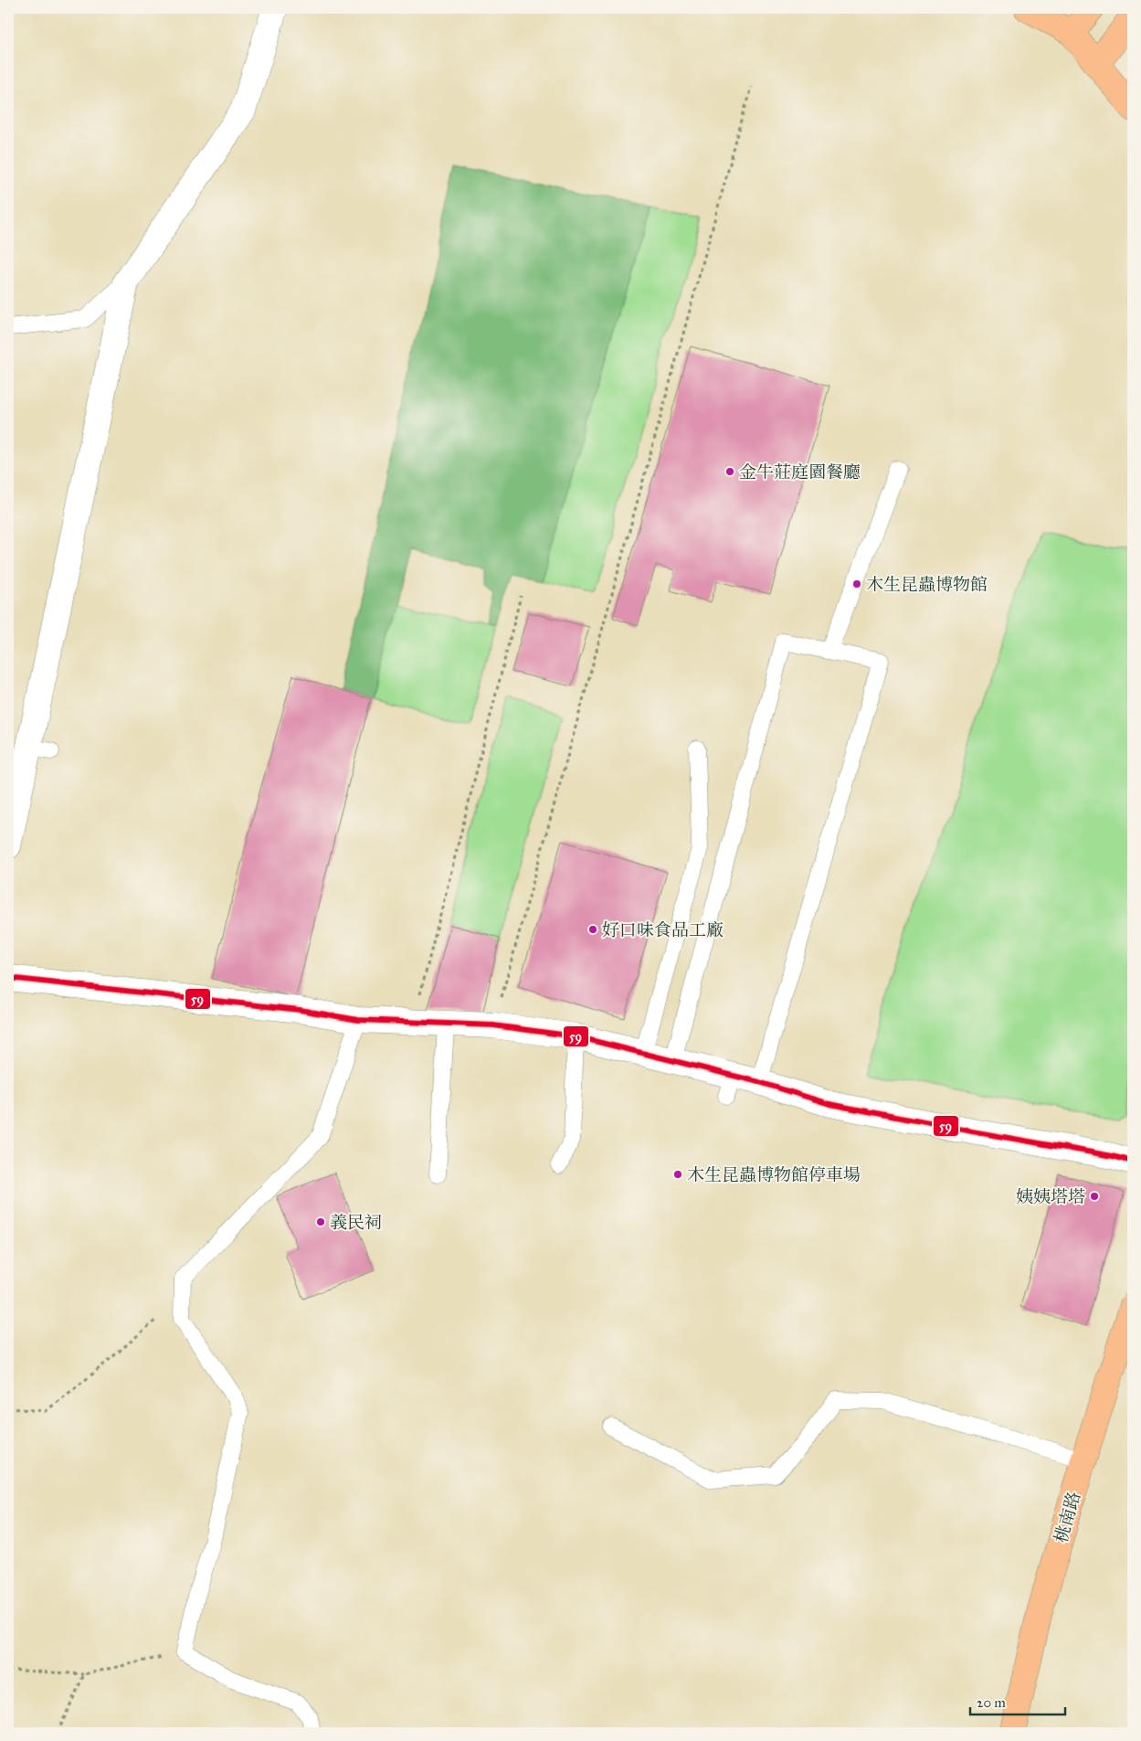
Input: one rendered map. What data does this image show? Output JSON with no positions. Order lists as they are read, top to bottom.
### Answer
{
  "streets": {
    "main road": ["桃南路"]
  },
  "places": [
    "金牛莊庭園餐廳",
    "木生昆蟲博物館",
    "好口味食品工廠",
    "木生昆蟲博物館停車場",
    "姨姨塔塔",
    "義民祠"
  ],
  "lines": ["transit line 59"],
  "scale_bar": "20 m"
}
